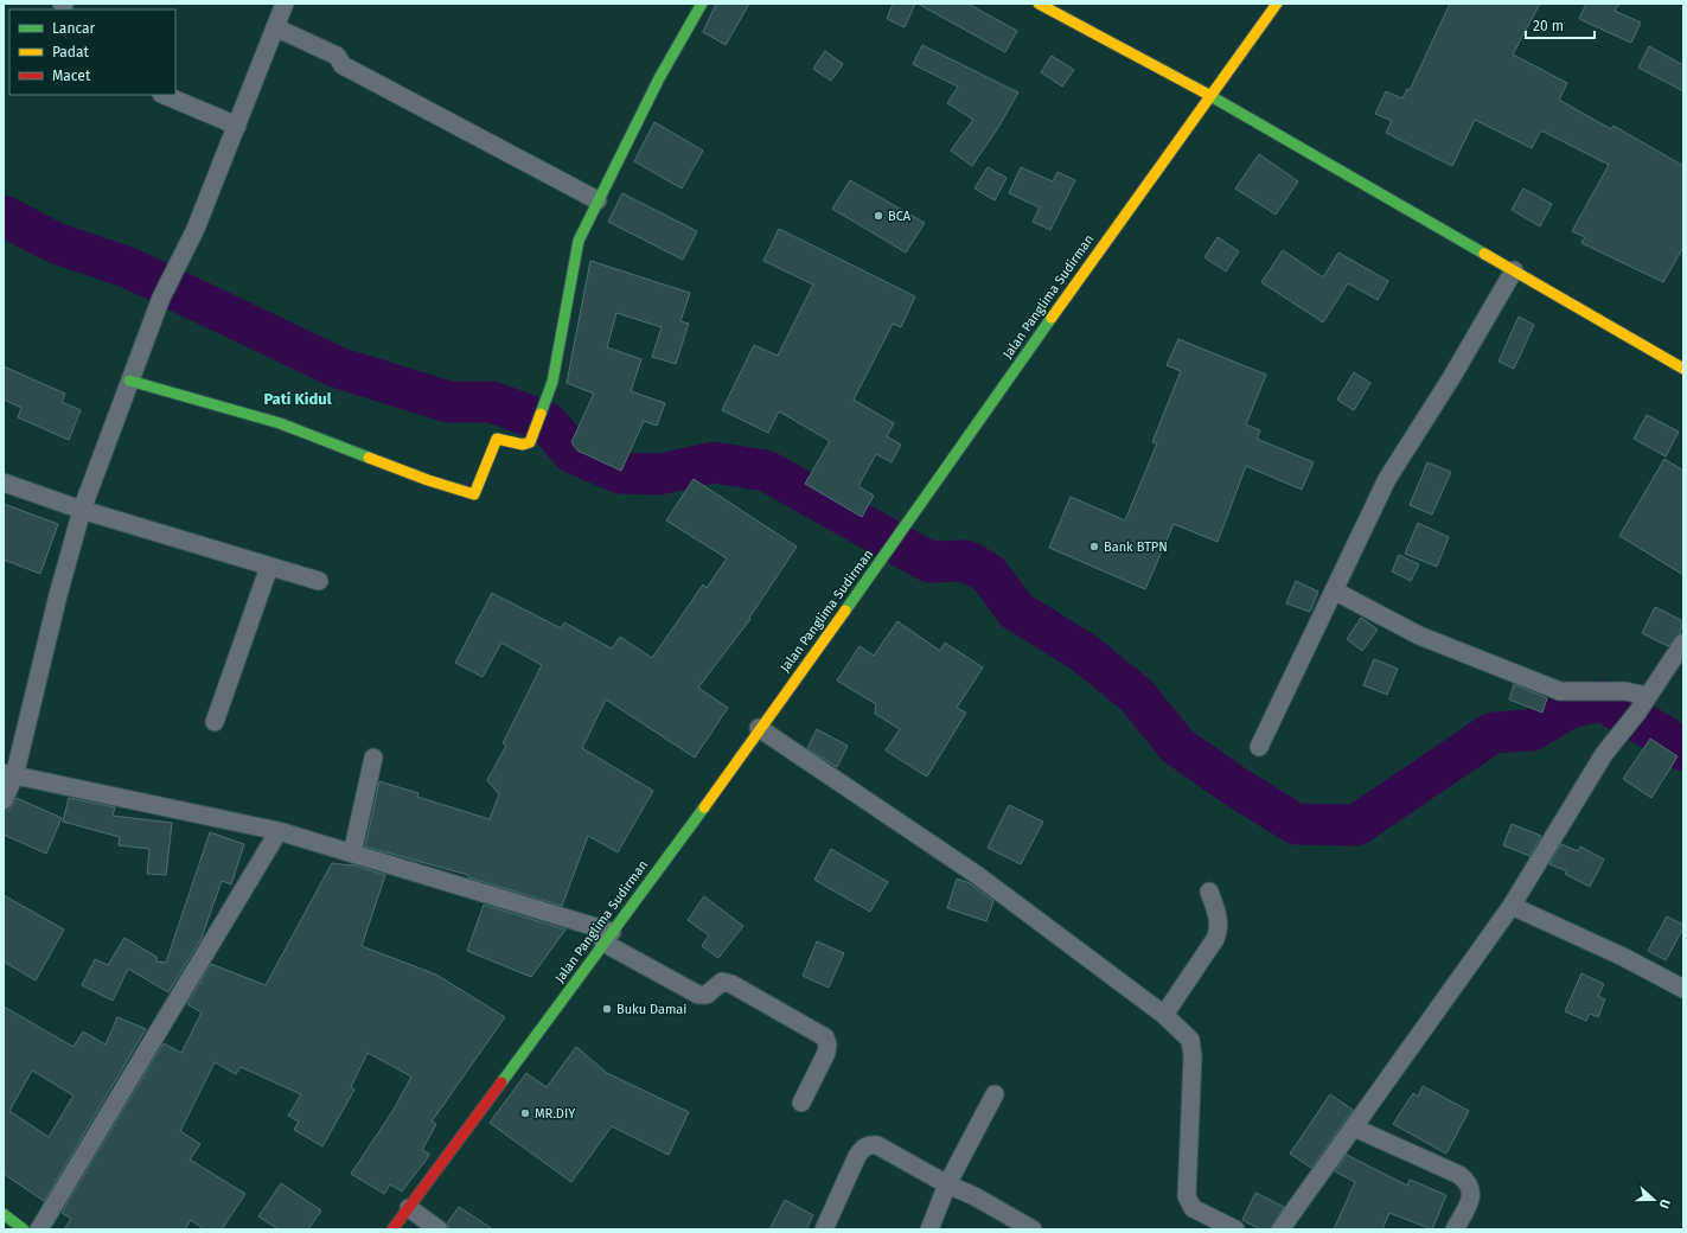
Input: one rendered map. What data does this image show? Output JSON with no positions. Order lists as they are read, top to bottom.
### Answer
{
  "streets": {
    "street": ["Jalan Panglima Sudirman"]
  },
  "districts": ["Pati Kidul"],
  "places": [
    "BCA",
    "Bank BTPN",
    "Buku Damai",
    "MR.DIY"
  ],
  "legend": ["Lancar", "Padat", "Macet"],
  "scale_bar": "20 m",
  "north": "right"
}
